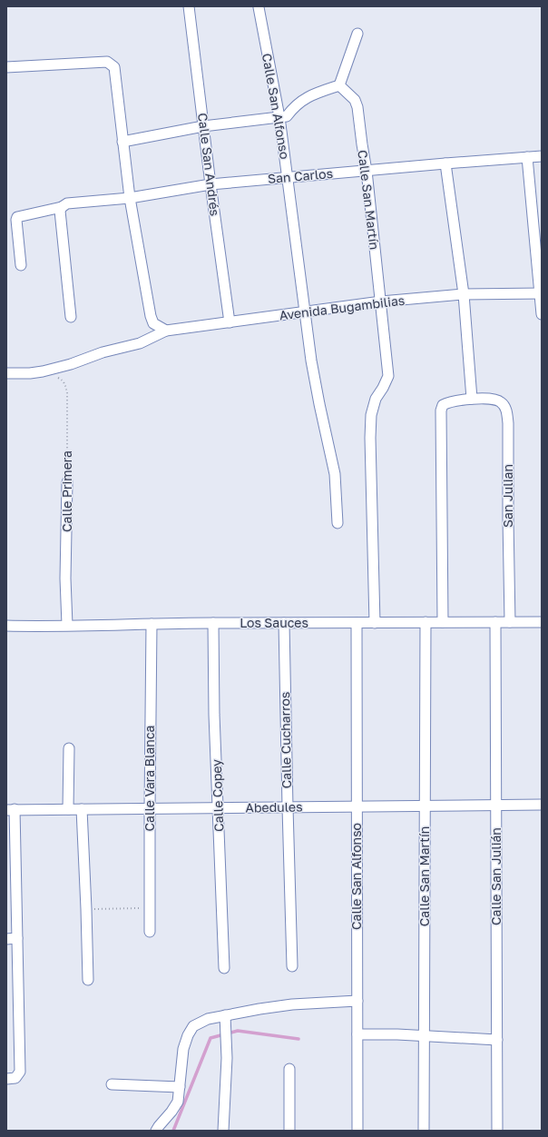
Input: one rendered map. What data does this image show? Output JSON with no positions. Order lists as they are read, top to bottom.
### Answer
{
  "streets": {
    "street": [
      "Calle San Alfonso",
      "Calle San Andrés",
      "San Carlos",
      "Calle San Martín",
      "Avenida Bugambilias",
      "Calle Primera",
      "San Julian",
      "Los Sauces",
      "Calle Cucharros",
      "Calle Vara Blanca",
      "Calle Copey",
      "Abedules",
      "Calle San Julián"
    ]
  },
  "crossings": [
    ["Calle San Alfonso", "San Carlos"],
    ["Calle San Alfonso", "Avenida Bugambilias"],
    ["Calle San Alfonso", "Los Sauces"],
    ["Calle San Alfonso", "Abedules"],
    ["Calle San Andrés", "San Carlos"],
    ["Calle San Andrés", "Avenida Bugambilias"],
    ["San Carlos", "Calle San Martín"],
    ["Calle San Martín", "Avenida Bugambilias"],
    ["Calle San Martín", "Los Sauces"],
    ["Calle San Martín", "Abedules"],
    ["Avenida Bugambilias", "Calle Primera"],
    ["Calle Primera", "Los Sauces"],
    ["San Julian", "Los Sauces"],
    ["Los Sauces", "Calle Cucharros"],
    ["Los Sauces", "Calle Vara Blanca"],
    ["Los Sauces", "Calle Copey"],
    ["Los Sauces", "Calle San Julián"],
    ["Calle Cucharros", "Abedules"],
    ["Calle Vara Blanca", "Abedules"],
    ["Calle Copey", "Abedules"],
    ["Abedules", "Calle San Julián"]
  ]
}
